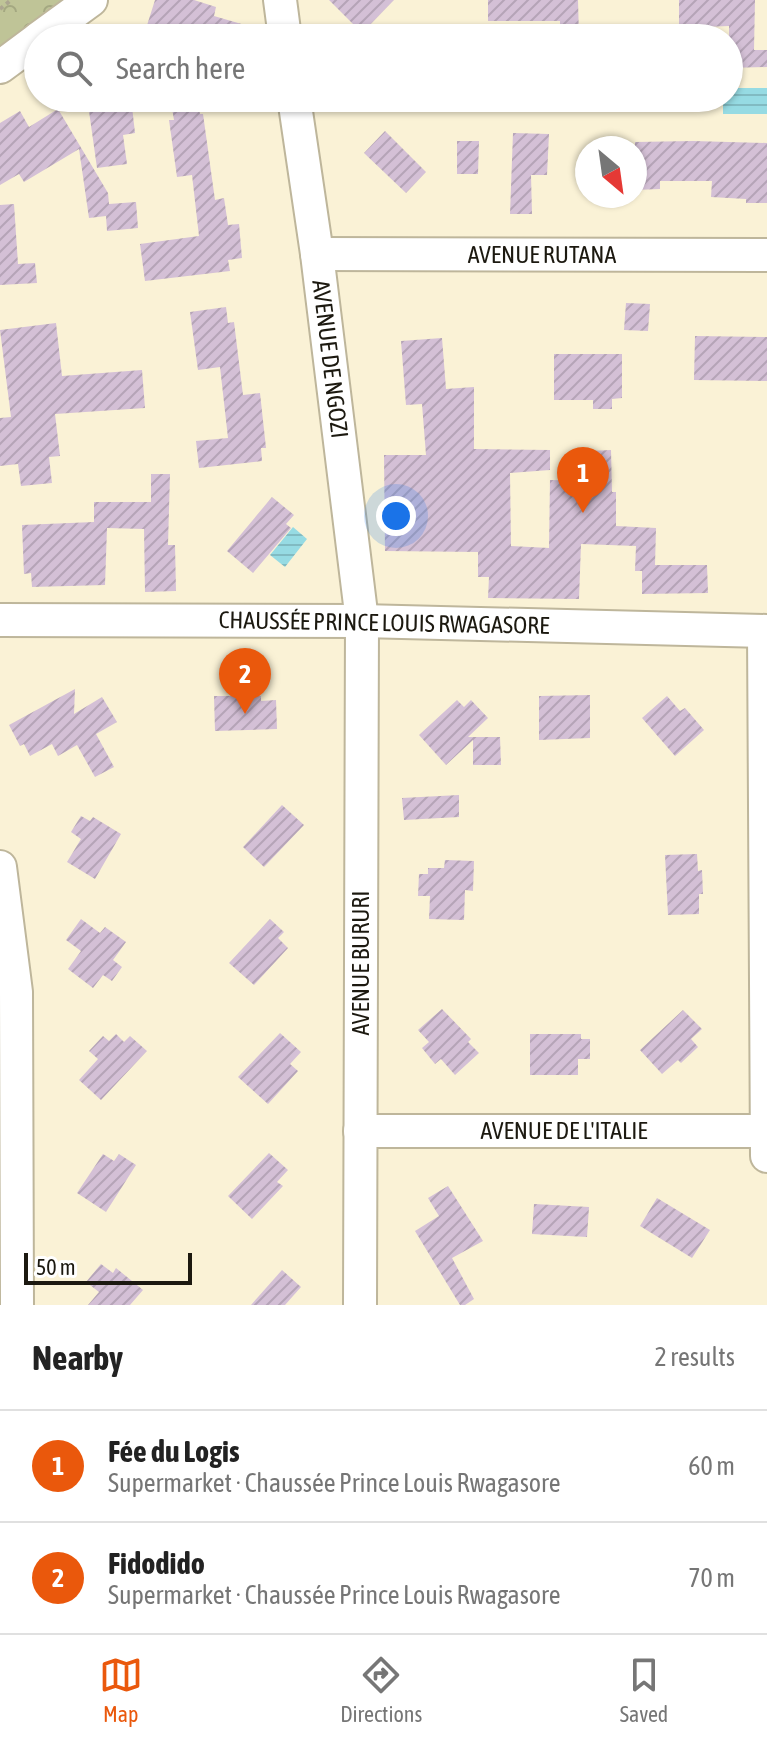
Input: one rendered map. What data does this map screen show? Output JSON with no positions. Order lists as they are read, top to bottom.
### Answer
{
  "streets": {
    "street": [
      "AVENUE RUTANA",
      "AVENUE DE NGOZI",
      "CHAUSSÉE PRINCE LOUIS RWAGASORE",
      "AVENUE BURURI",
      "AVENUE DE L'ITALIE"
    ]
  },
  "crossings": [
    ["AVENUE RUTANA", "AVENUE DE NGOZI"],
    ["AVENUE DE NGOZI", "CHAUSSÉE PRINCE LOUIS RWAGASORE"],
    ["AVENUE DE NGOZI", "AVENUE BURURI"],
    ["CHAUSSÉE PRINCE LOUIS RWAGASORE", "AVENUE BURURI"],
    ["AVENUE BURURI", "AVENUE DE L'ITALIE"]
  ],
  "scale_bar": "50 m",
  "north": "bottom right",
  "page": {
    "search": "Search here",
    "pins": ["1", "2"],
    "scale": "50 m",
    "heading": ["Nearby", "2 results"],
    "list": [
      {
        "mark": "1",
        "name": "Fée du Logis",
        "note": "Supermarket · Chaussée Prince Louis Rwagasore",
        "value": "60 m"
      },
      {
        "mark": "2",
        "name": "Fidodido",
        "note": "Supermarket · Chaussée Prince Louis Rwagasore",
        "value": "70 m"
      }
    ],
    "nav": ["Map", "Directions", "Saved"]
  }
}
